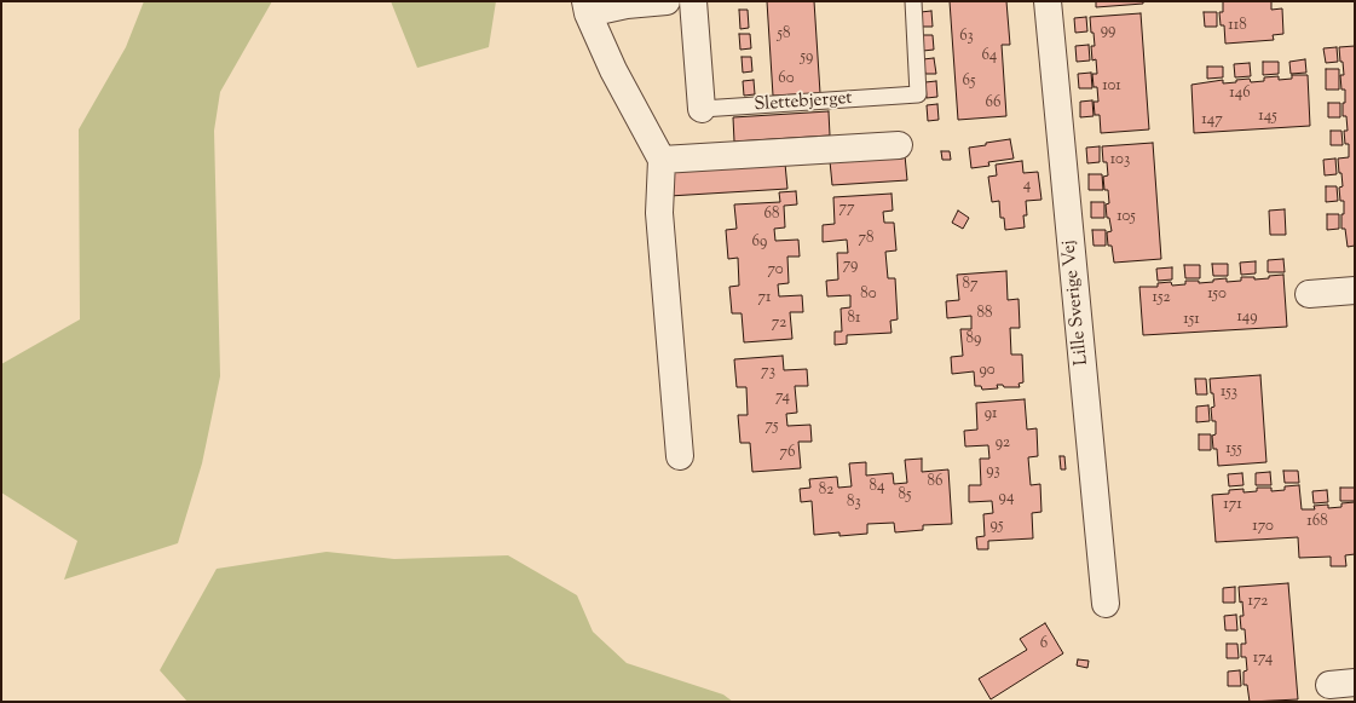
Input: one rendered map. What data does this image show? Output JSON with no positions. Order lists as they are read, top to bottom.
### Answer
{
  "streets": {
    "street": ["Slettebjerget", "Lille Sverige Vej"]
  },
  "house_numbers": [
    "118",
    "99",
    "58",
    "63",
    "64",
    "59",
    "60",
    "65",
    "101",
    "146",
    "66",
    "145",
    "147",
    "103",
    "4",
    "77",
    "68",
    "105",
    "78",
    "69",
    "79",
    "70",
    "87",
    "80",
    "150",
    "71",
    "152",
    "88",
    "149",
    "81",
    "151",
    "72",
    "89",
    "90",
    "73",
    "153",
    "74",
    "91",
    "75",
    "92",
    "155",
    "76",
    "93",
    "86",
    "84",
    "82",
    "85",
    "94",
    "83",
    "171",
    "168",
    "95",
    "170",
    "172",
    "6",
    "174"
  ]
}
